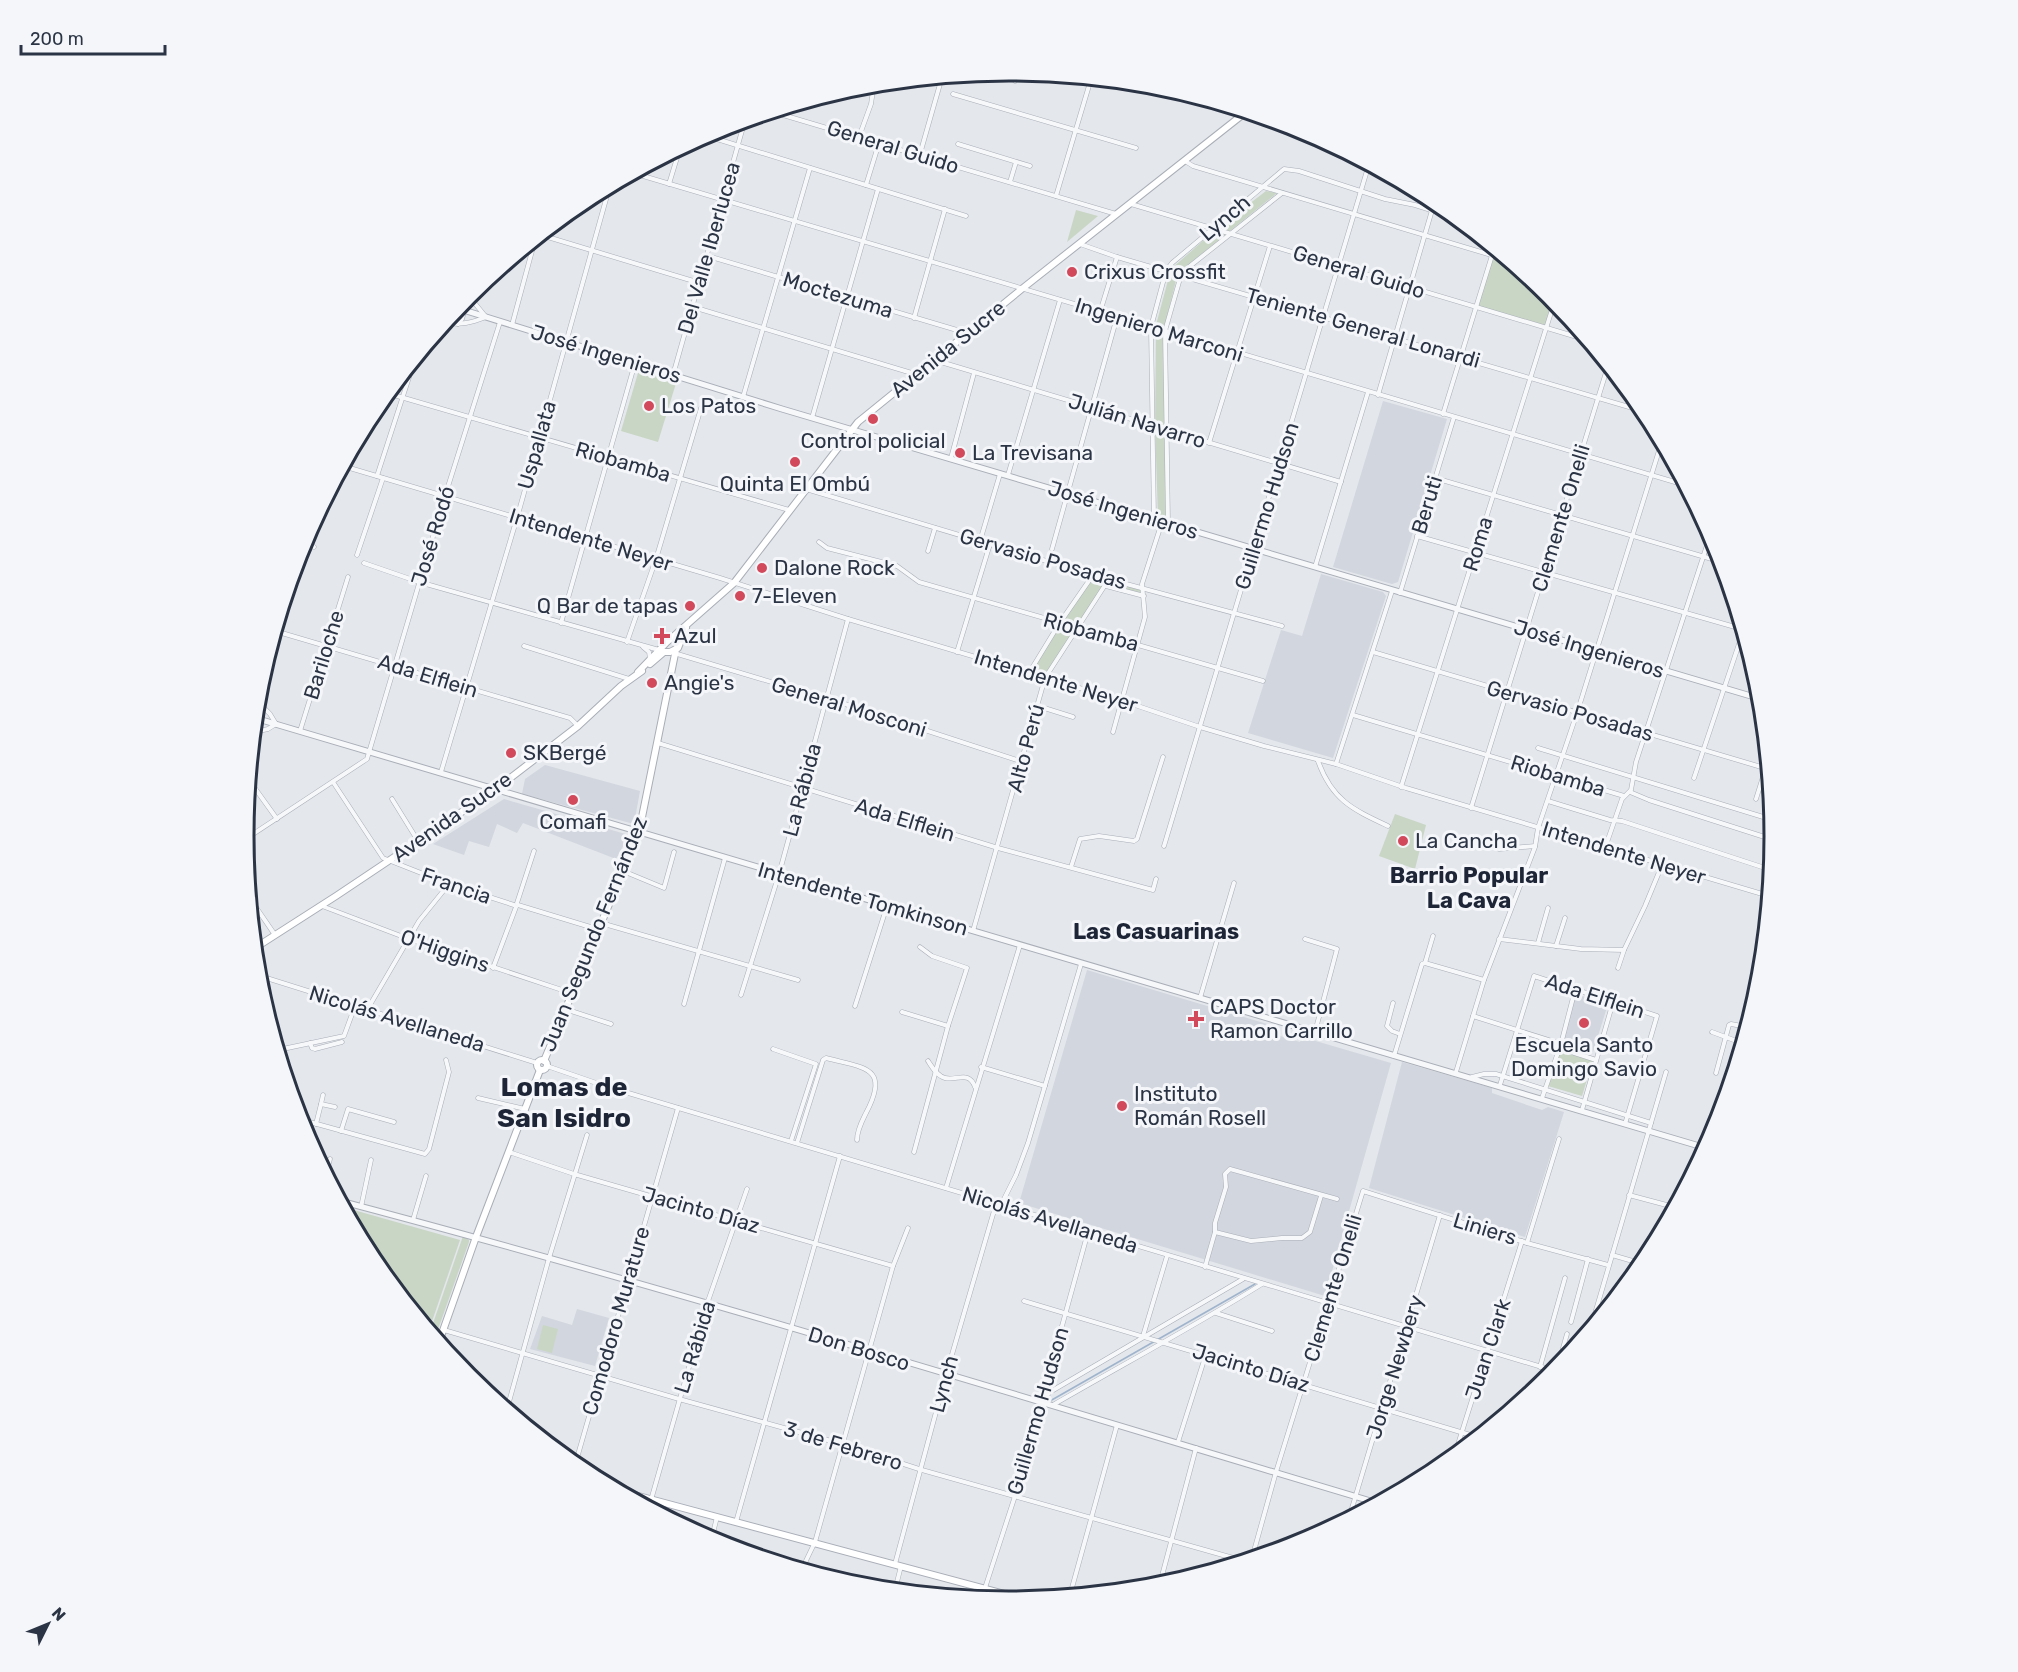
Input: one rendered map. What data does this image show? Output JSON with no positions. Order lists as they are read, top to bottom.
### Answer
{
  "streets": {
    "main road": ["Avenida Sucre", "Juan Segundo Fernández"],
    "street": [
      "General Guido",
      "Lynch",
      "Del Valle Iberlucea",
      "Moctezuma",
      "Teniente General Lonardi",
      "Ingeniero Marconi",
      "José Ingenieros",
      "Julián Navarro",
      "Uspallata",
      "Riobamba",
      "Beruti",
      "Guillermo Hudson",
      "Clemente Onelli",
      "José Rodó",
      "Intendente Neyer",
      "Roma",
      "Gervasio Posadas",
      "Bariloche",
      "Ada Elflein",
      "General Mosconi",
      "Alto Perú",
      "La Rábida",
      "Francia",
      "Intendente Tomkinson",
      "O'Higgins",
      "Nicolás Avellaneda",
      "Jacinto Díaz",
      "Liniers",
      "Comodoro Murature",
      "Don Bosco",
      "Juan Clark",
      "Jorge Newbery",
      "3 de Febrero"
    ]
  },
  "crossings": [
    ["General Guido", "Lynch"],
    ["General Guido", "Avenida Sucre"],
    ["General Guido", "Guillermo Hudson"],
    ["General Guido", "Roma"],
    ["Lynch", "Teniente General Lonardi"],
    ["Lynch", "Guillermo Hudson"],
    ["Lynch", "Nicolás Avellaneda"],
    ["Lynch", "Don Bosco"],
    ["Lynch", "3 de Febrero"],
    ["Del Valle Iberlucea", "Moctezuma"],
    ["Del Valle Iberlucea", "Ingeniero Marconi"],
    ["Del Valle Iberlucea", "José Ingenieros"],
    ["Moctezuma", "Avenida Sucre"],
    ["Teniente General Lonardi", "Avenida Sucre"],
    ["Teniente General Lonardi", "Guillermo Hudson"],
    ["Teniente General Lonardi", "Clemente Onelli"],
    ["Teniente General Lonardi", "Roma"],
    ["Ingeniero Marconi", "Avenida Sucre"],
    ["Ingeniero Marconi", "Beruti"],
    ["Ingeniero Marconi", "Guillermo Hudson"],
    ["Ingeniero Marconi", "Clemente Onelli"],
    ["Ingeniero Marconi", "Roma"],
    ["Avenida Sucre", "José Ingenieros"],
    ["Avenida Sucre", "Julián Navarro"],
    ["Avenida Sucre", "Riobamba"],
    ["Avenida Sucre", "Intendente Neyer"],
    ["Avenida Sucre", "Gervasio Posadas"],
    ["Avenida Sucre", "Ada Elflein"],
    ["Avenida Sucre", "General Mosconi"],
    ["Avenida Sucre", "Francia"],
    ["Avenida Sucre", "Intendente Tomkinson"],
    ["Avenida Sucre", "Juan Segundo Fernández"],
    ["Avenida Sucre", "O'Higgins"],
    ["José Ingenieros", "Uspallata"],
    ["José Ingenieros", "Beruti"],
    ["José Ingenieros", "Guillermo Hudson"],
    ["José Ingenieros", "Clemente Onelli"],
    ["José Ingenieros", "José Rodó"],
    ["José Ingenieros", "Roma"],
    ["Julián Navarro", "Guillermo Hudson"],
    ["Uspallata", "Riobamba"],
    ["Uspallata", "Intendente Neyer"],
    ["Uspallata", "Ada Elflein"],
    ["Uspallata", "General Mosconi"],
    ["Uspallata", "Intendente Tomkinson"],
    ["Riobamba", "Guillermo Hudson"],
    ["Riobamba", "Clemente Onelli"],
    ["Riobamba", "José Rodó"],
    ["Riobamba", "Roma"],
    ["Riobamba", "Alto Perú"],
    ["Guillermo Hudson", "Intendente Neyer"],
    ["Guillermo Hudson", "Gervasio Posadas"],
    ["Guillermo Hudson", "Nicolás Avellaneda"],
    ["Guillermo Hudson", "Jacinto Díaz"],
    ["Guillermo Hudson", "Don Bosco"],
    ["Guillermo Hudson", "3 de Febrero"],
    ["Clemente Onelli", "Intendente Neyer"],
    ["Clemente Onelli", "Gervasio Posadas"],
    ["Clemente Onelli", "Nicolás Avellaneda"],
    ["Clemente Onelli", "Jacinto Díaz"],
    ["Clemente Onelli", "Liniers"],
    ["Clemente Onelli", "Don Bosco"],
    ["José Rodó", "Intendente Neyer"],
    ["José Rodó", "Ada Elflein"],
    ["José Rodó", "General Mosconi"],
    ["José Rodó", "Intendente Tomkinson"],
    ["Intendente Neyer", "Roma"],
    ["Intendente Neyer", "Alto Perú"],
    ["Intendente Neyer", "La Rábida"],
    ["Roma", "Gervasio Posadas"],
    ["Gervasio Posadas", "Alto Perú"],
    ["Bariloche", "Ada Elflein"],
    ["Bariloche", "Intendente Tomkinson"],
    ["Ada Elflein", "Alto Perú"],
    ["Ada Elflein", "La Rábida"],
    ["Ada Elflein", "Intendente Tomkinson"],
    ["Ada Elflein", "Juan Segundo Fernández"],
    ["General Mosconi", "Alto Perú"],
    ["General Mosconi", "La Rábida"],
    ["General Mosconi", "Juan Segundo Fernández"],
    ["Alto Perú", "Intendente Tomkinson"],
    ["La Rábida", "Francia"],
    ["La Rábida", "Intendente Tomkinson"],
    ["La Rábida", "Jacinto Díaz"],
    ["La Rábida", "Don Bosco"],
    ["La Rábida", "3 de Febrero"],
    ["Francia", "Juan Segundo Fernández"],
    ["Intendente Tomkinson", "Juan Segundo Fernández"],
    ["Juan Segundo Fernández", "O'Higgins"],
    ["Juan Segundo Fernández", "Nicolás Avellaneda"],
    ["Juan Segundo Fernández", "Jacinto Díaz"],
    ["Juan Segundo Fernández", "Don Bosco"],
    ["Juan Segundo Fernández", "3 de Febrero"],
    ["Nicolás Avellaneda", "Comodoro Murature"],
    ["Nicolás Avellaneda", "Juan Clark"],
    ["Nicolás Avellaneda", "Jorge Newbery"],
    ["Jacinto Díaz", "Comodoro Murature"],
    ["Jacinto Díaz", "Juan Clark"],
    ["Jacinto Díaz", "Jorge Newbery"],
    ["Liniers", "Juan Clark"],
    ["Liniers", "Jorge Newbery"],
    ["Comodoro Murature", "Don Bosco"],
    ["Comodoro Murature", "3 de Febrero"],
    ["Don Bosco", "Jorge Newbery"]
  ],
  "districts": ["Barrio Popular La Cava", "Las Casuarinas", "Lomas de San Isidro"],
  "places": {
    "other": [
      "Crixus Crossfit",
      "Los Patos",
      "Control policial",
      "La Trevisana",
      "Quinta El Ombú",
      "Dalone Rock",
      "7-Eleven",
      "Q Bar de tapas",
      "Angie's",
      "SKBergé",
      "Comafi",
      "La Cancha",
      "Escuela Santo Domingo Savio",
      "Instituto Román Rosell"
    ],
    "health": ["Azul", "CAPS Doctor Ramon Carrillo"]
  },
  "scale_bar": "200 m",
  "north": "top right"
}
